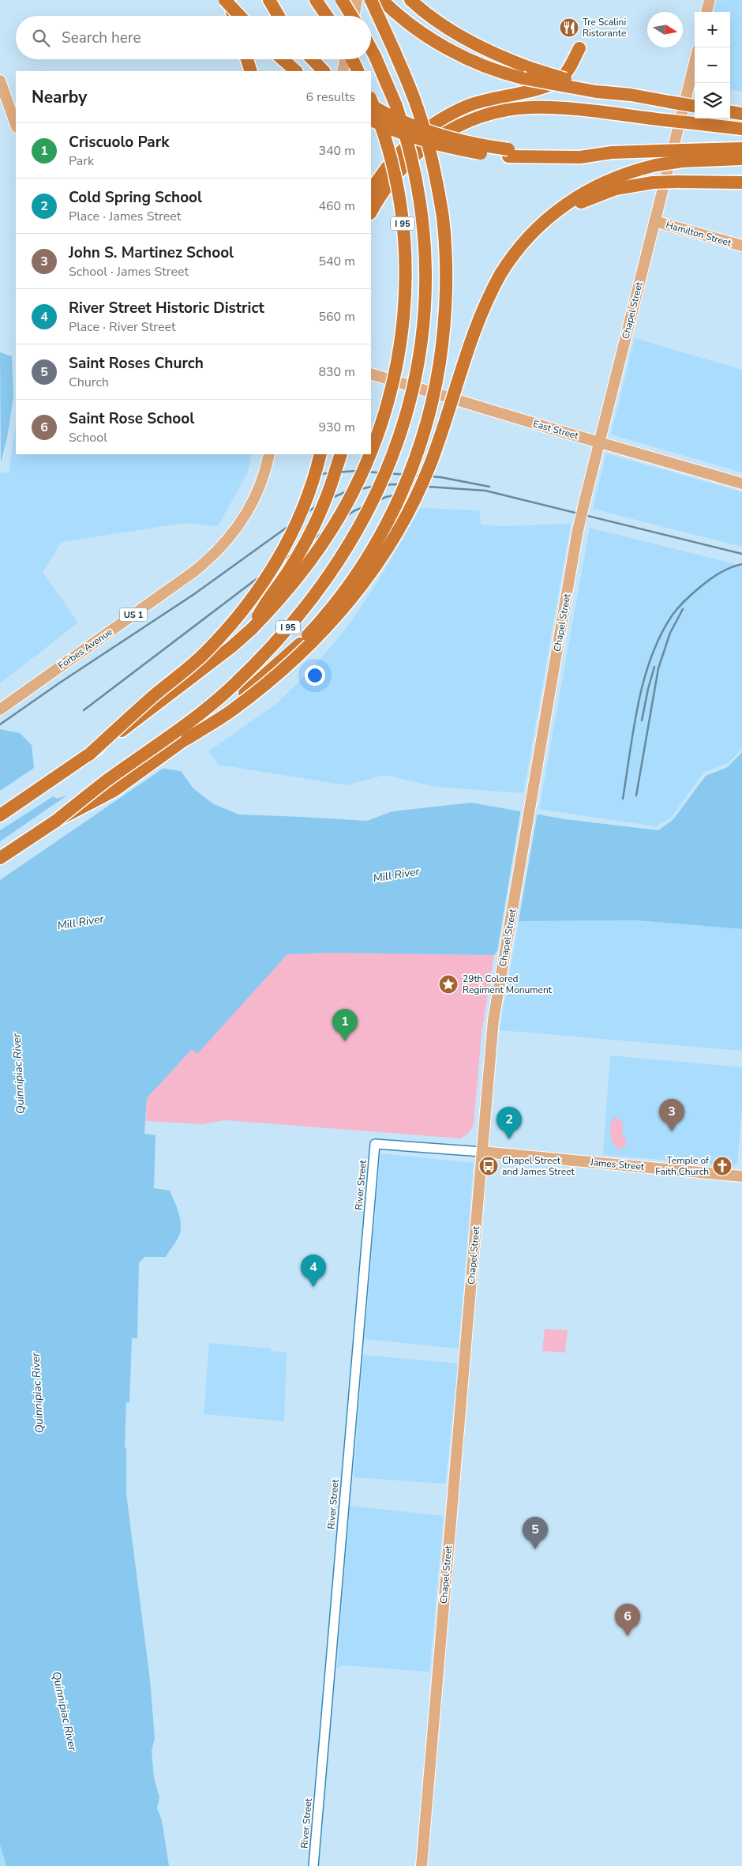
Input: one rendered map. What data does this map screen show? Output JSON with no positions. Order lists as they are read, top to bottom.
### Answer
{
  "streets": {
    "highway": ["I 95"],
    "main road": [
      "Hamilton Street",
      "Chapel Street",
      "East Street",
      "US 1",
      "Forbes Avenue",
      "James Street"
    ],
    "street": ["River Street"]
  },
  "crossings": [
    ["Hamilton Street", "Chapel Street"],
    ["Chapel Street", "East Street"],
    ["Chapel Street", "James Street"],
    ["James Street", "River Street"]
  ],
  "water": ["Mill River", "Quinnipiac River"],
  "places": {
    "restaurant": ["Tre Scalini Ristorante"],
    "place": ["29th Colored Regiment Monument"],
    "bus stop": ["Chapel Street and James Street"],
    "church": ["Temple of Faith Church"]
  },
  "north": "right",
  "page": {
    "map_buttons": ["+", "−"],
    "search": "Search here",
    "heading": ["Nearby", "6 results"],
    "list": [
      {
        "mark": "1",
        "name": "Criscuolo Park",
        "note": "Park",
        "value": "340 m"
      },
      {
        "mark": "2",
        "name": "Cold Spring School",
        "note": "Place · James Street",
        "value": "460 m"
      },
      {
        "mark": "3",
        "name": "John S. Martinez School",
        "note": "School · James Street",
        "value": "540 m"
      },
      {
        "mark": "4",
        "name": "River Street Historic District",
        "note": "Place · River Street",
        "value": "560 m"
      },
      {
        "mark": "5",
        "name": "Saint Roses Church",
        "note": "Church",
        "value": "830 m"
      },
      {
        "mark": "6",
        "name": "Saint Rose School",
        "note": "School",
        "value": "930 m"
      }
    ],
    "pins": [
      "1",
      "3",
      "2",
      "4",
      "5",
      "6"
    ]
  }
}
